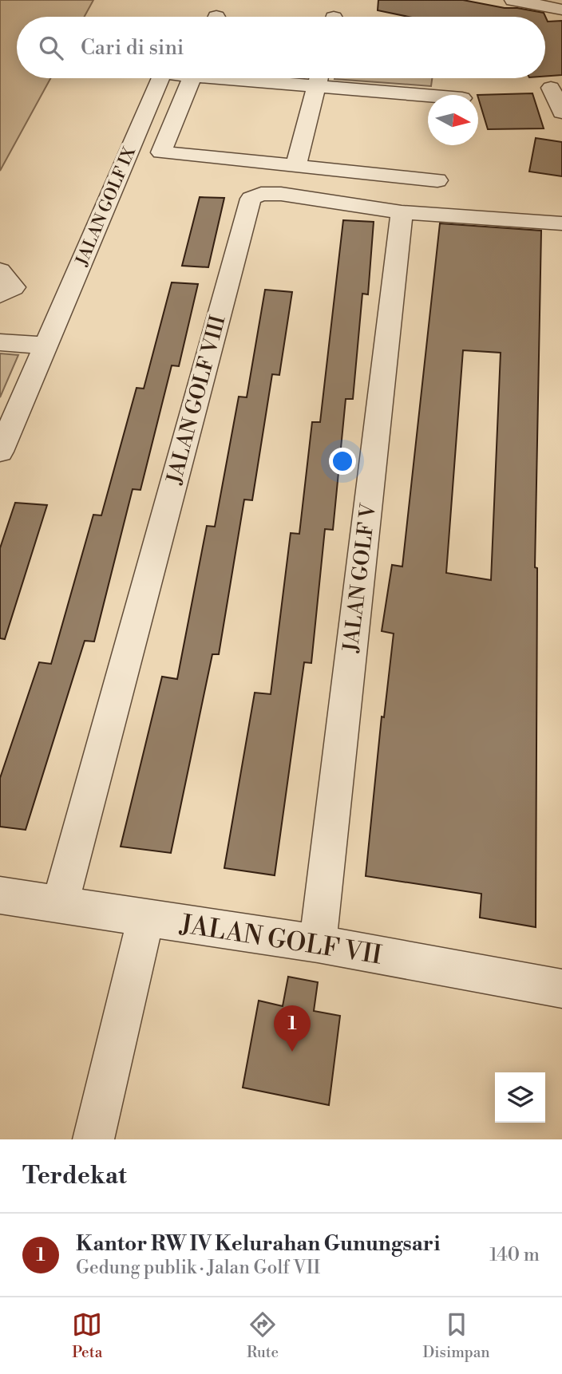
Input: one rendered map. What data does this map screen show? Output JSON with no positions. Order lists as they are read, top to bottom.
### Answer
{
  "streets": {
    "street": [
      "JALAN GOLF IX",
      "JALAN GOLF VIII",
      "JALAN GOLF V",
      "JALAN GOLF VII"
    ]
  },
  "crossings": [
    ["JALAN GOLF VIII", "JALAN GOLF V"],
    ["JALAN GOLF VIII", "JALAN GOLF VII"],
    ["JALAN GOLF V", "JALAN GOLF VII"]
  ],
  "north": "right",
  "page": {
    "search": "Cari di sini",
    "pins": "1",
    "heading": "Terdekat",
    "list": [
      {
        "mark": "1",
        "name": "Kantor RW IV Kelurahan Gunungsari",
        "note": "Gedung publik · Jalan Golf VII",
        "value": "140 m"
      }
    ],
    "nav": ["Peta", "Rute", "Disimpan"]
  }
}
